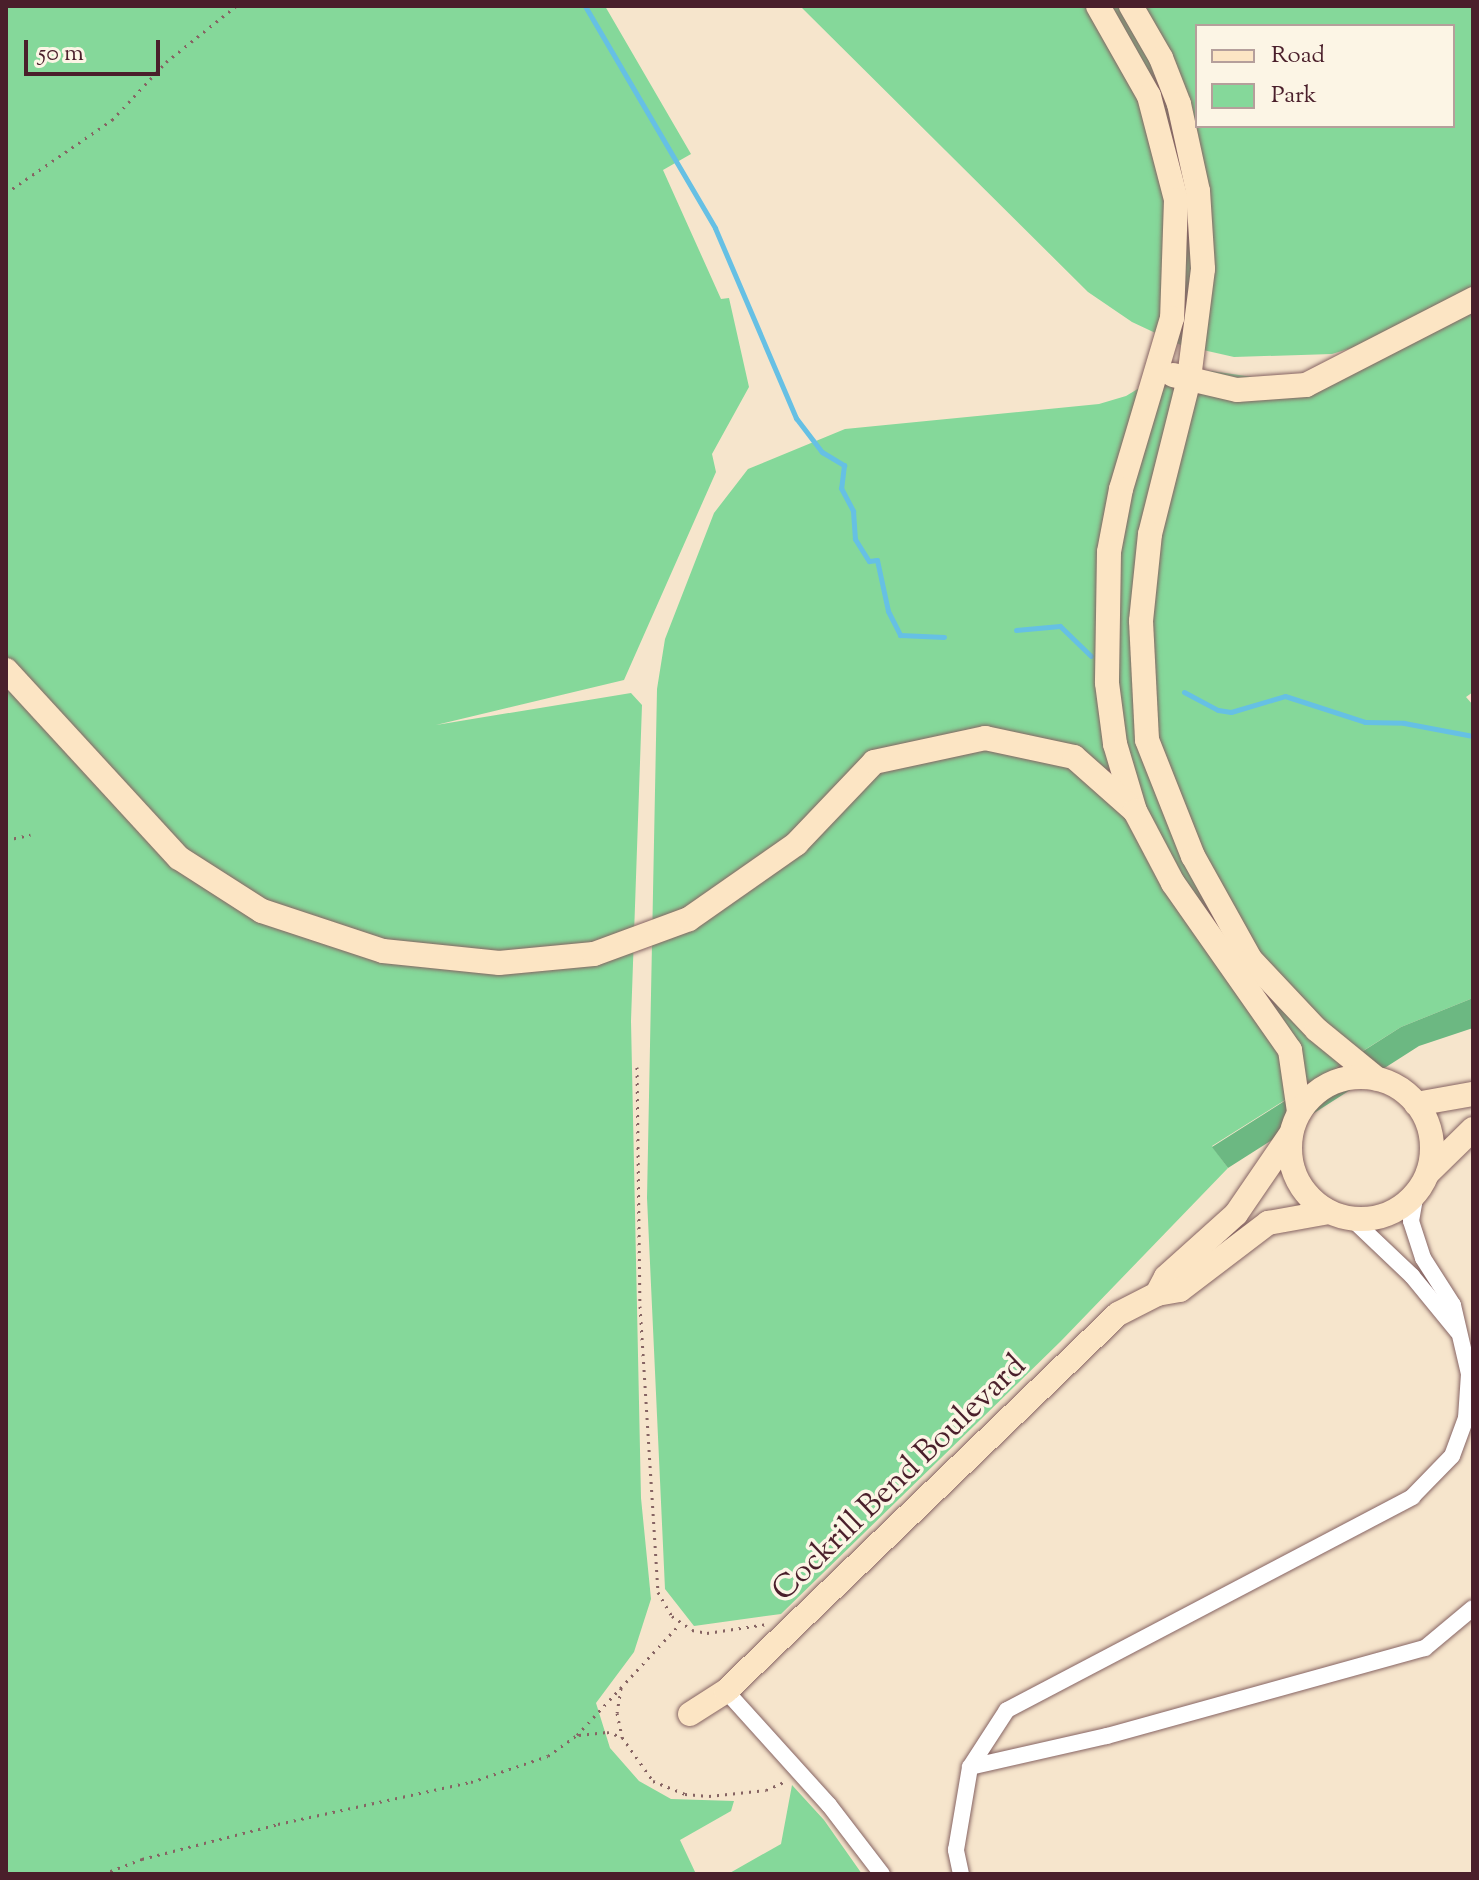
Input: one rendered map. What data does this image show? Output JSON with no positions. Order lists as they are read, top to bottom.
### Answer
{
  "streets": {
    "street": ["Cockrill Bend Boulevard"]
  },
  "legend": ["Road", "Park"],
  "scale_bar": "50 m"
}
